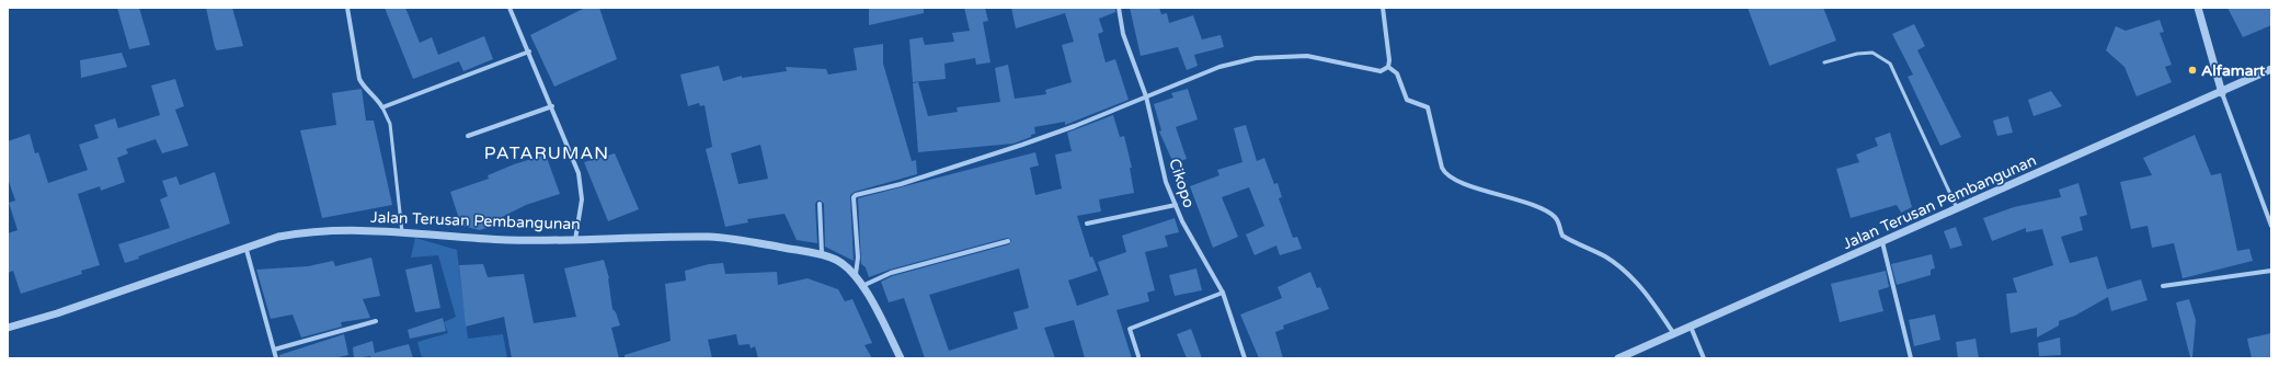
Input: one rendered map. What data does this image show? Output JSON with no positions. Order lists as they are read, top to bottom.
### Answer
{
  "streets": {
    "street": ["Cikopo", "Jalan Terusan Pembangunan"]
  },
  "districts": ["PATARUMAN"],
  "places": ["Alfamart"]
}
